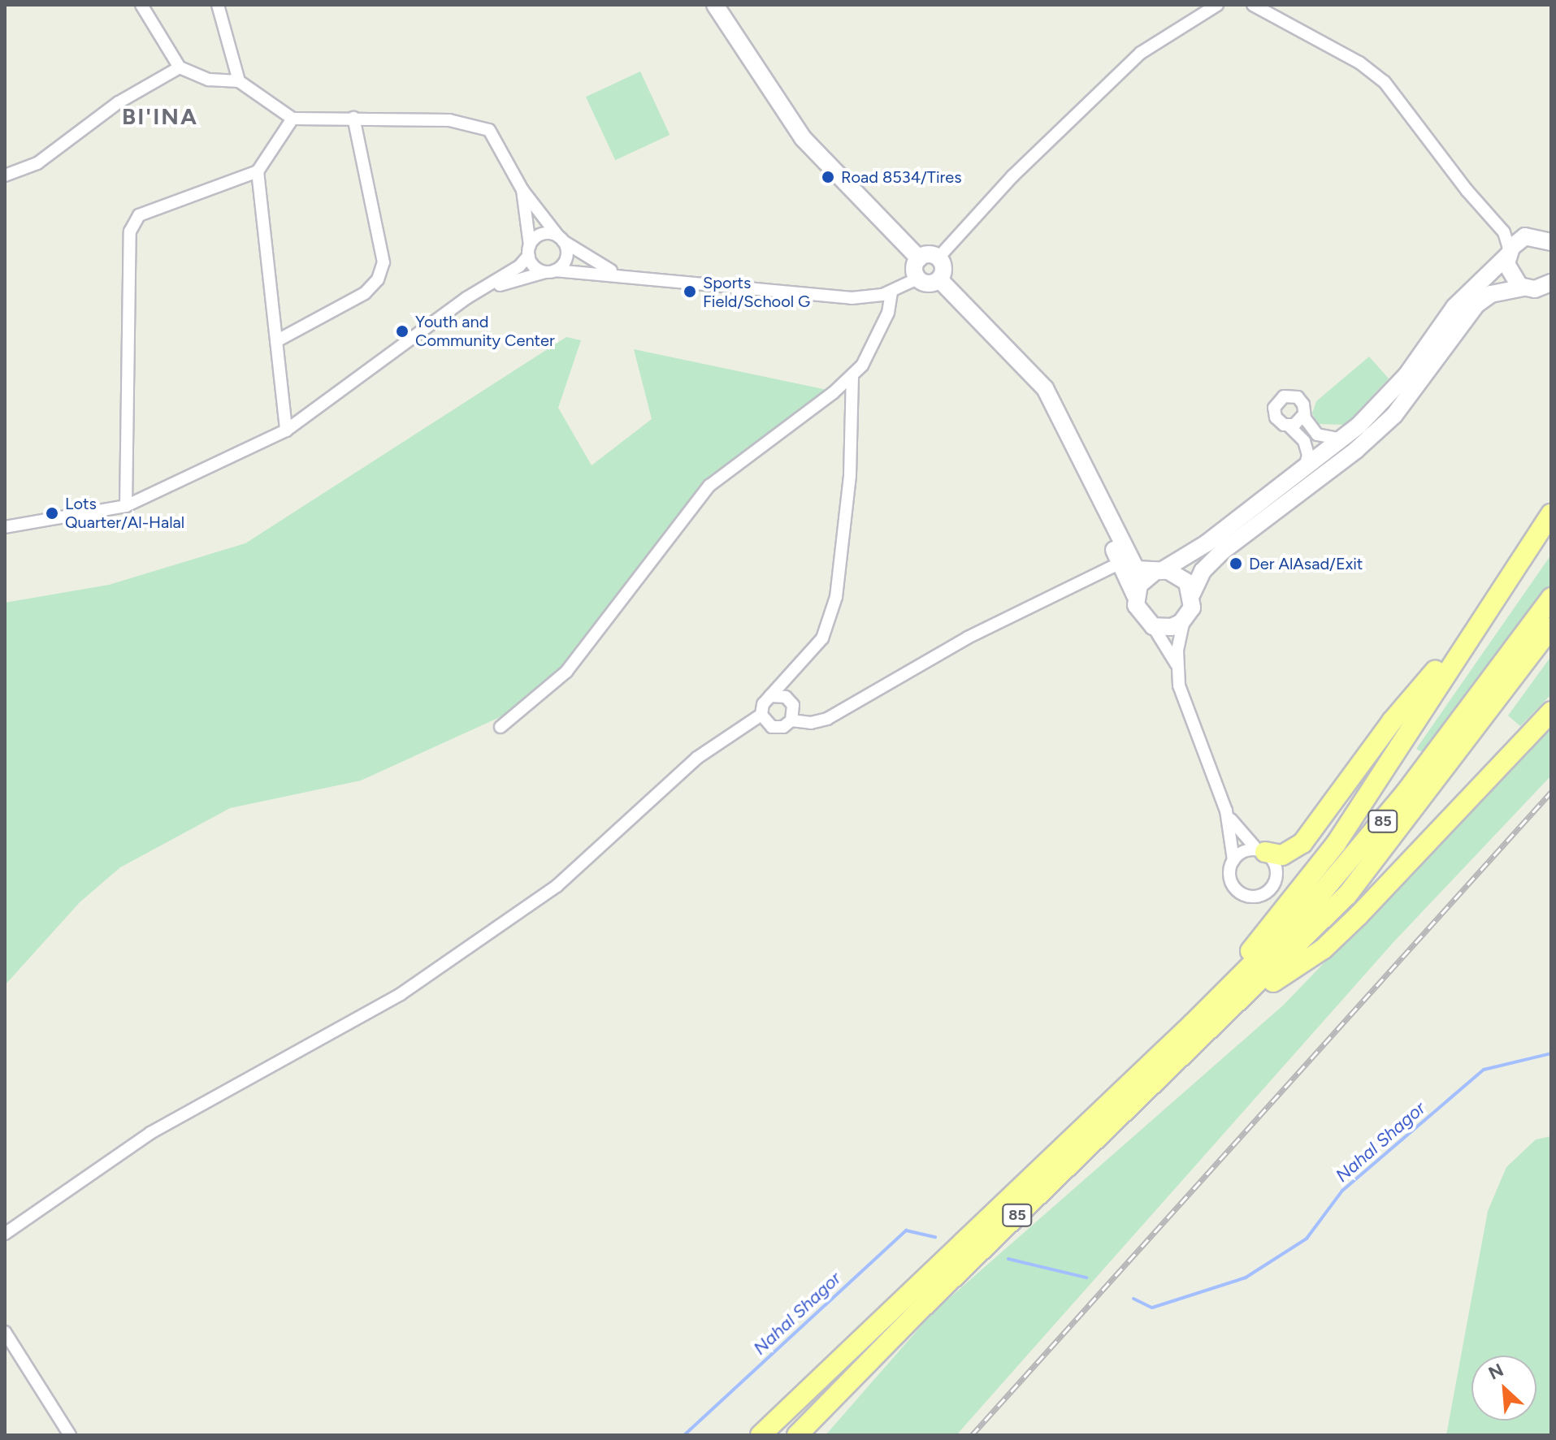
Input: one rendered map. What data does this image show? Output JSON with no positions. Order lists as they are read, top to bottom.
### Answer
{
  "streets": {
    "highway": ["85"]
  },
  "districts": ["BI'INA"],
  "water": ["Nahal Shagor"],
  "places": [
    "Road 8534/Tires",
    "Sports Field/School G",
    "Youth and Community Center",
    "Lots Quarter/Al-Halal",
    "Der AlAsad/Exit"
  ],
  "north": "top left"
}
